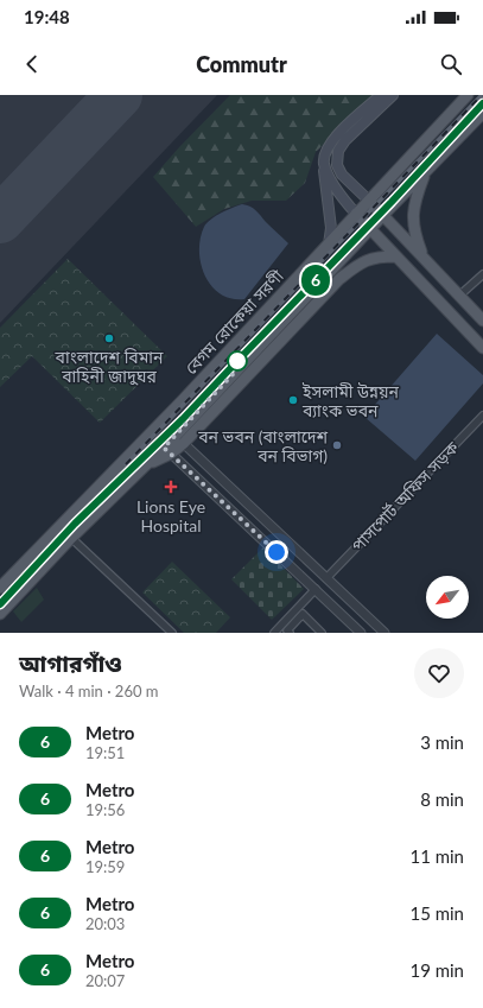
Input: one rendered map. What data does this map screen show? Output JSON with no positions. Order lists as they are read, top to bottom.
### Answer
{
  "streets": {
    "main road": ["বেগম রোকেয়া সরণী"],
    "street": ["পাসপোর্ট অফিস সড়ক"]
  },
  "places": {
    "other": ["বাংলাদেশ বিমান বাহিনী জাদুঘর", "ইসলামী উন্নয়ন ব্যাংক ভবন", "বন ভবন (বাংলাদেশ বন বিভাগ)"],
    "health": ["Lions Eye Hospital"]
  },
  "lines": ["metro line 6"],
  "north": "bottom left",
  "page": {
    "status": "19:48",
    "header": "Commutr",
    "on_map": "6",
    "heading": ["আগারগাঁও", "Walk · 4 min · 260 m"],
    "list": [
      {
        "mark": "6",
        "name": "Metro",
        "note": "19:51",
        "value": "3 min"
      },
      {
        "mark": "6",
        "name": "Metro",
        "note": "19:56",
        "value": "8 min"
      },
      {
        "mark": "6",
        "name": "Metro",
        "note": "19:59",
        "value": "11 min"
      },
      {
        "mark": "6",
        "name": "Metro",
        "note": "20:03",
        "value": "15 min"
      },
      {
        "mark": "6",
        "name": "Metro",
        "note": "20:07",
        "value": "19 min"
      }
    ]
  }
}
